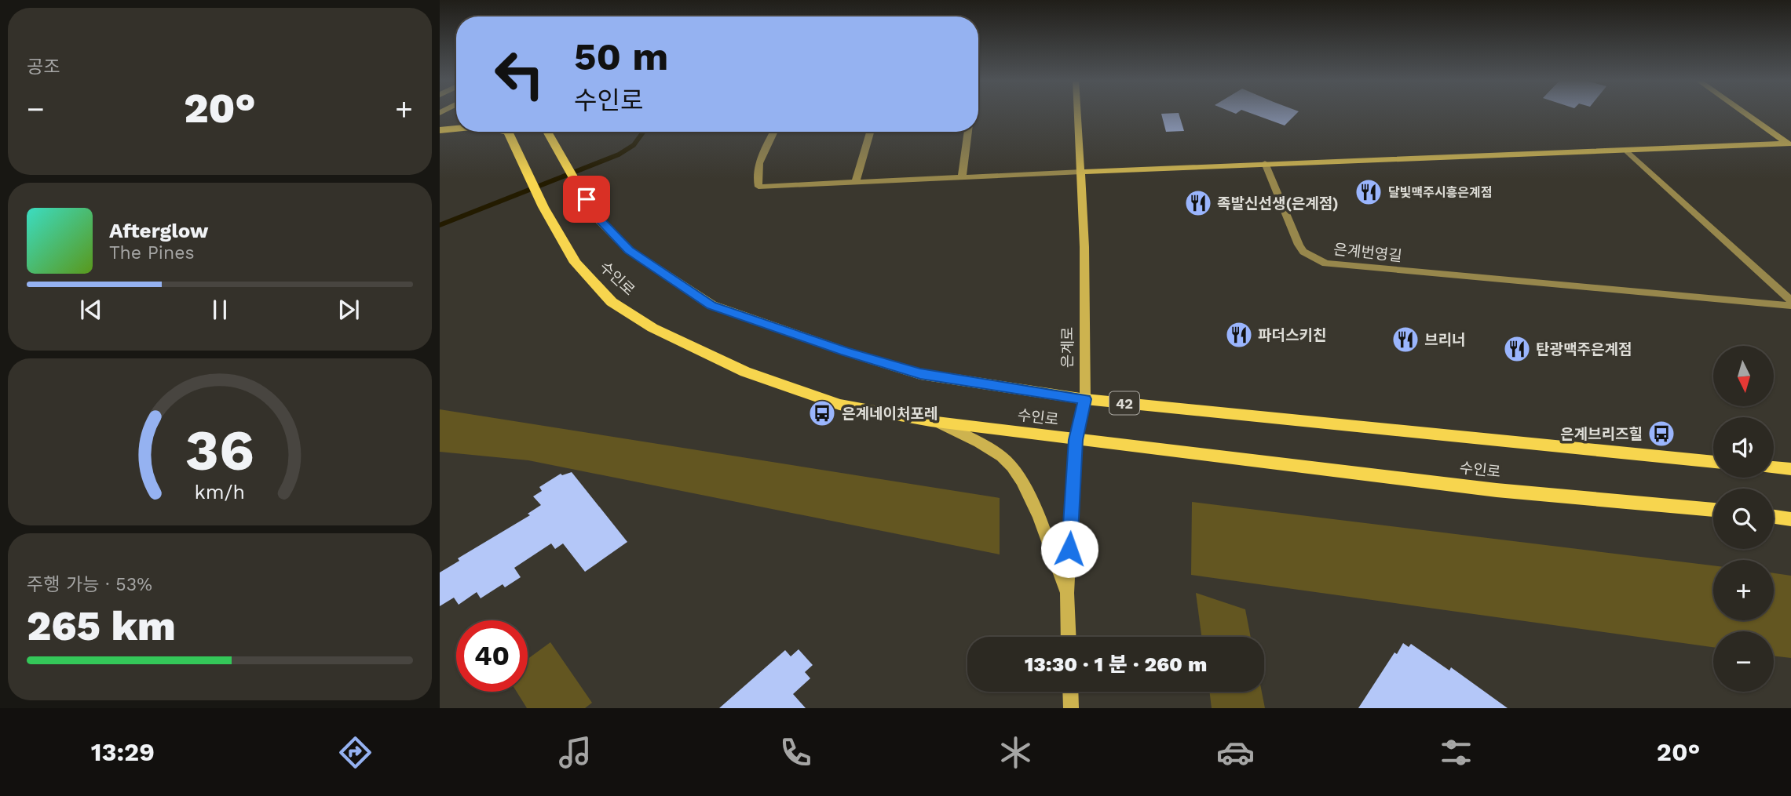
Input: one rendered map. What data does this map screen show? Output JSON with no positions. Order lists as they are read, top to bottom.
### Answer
{
  "streets": {
    "main road": ["수인로", "42"],
    "street": ["은계번영길", "은계로"]
  },
  "crossings": [
    ["수인로", "은계로"]
  ],
  "places": {
    "restaurant": [
      "달빛맥주시흥은계점",
      "족발신선생(은계점)",
      "파더스키친",
      "브리너",
      "탄광맥주은계점"
    ],
    "bus stop": ["은계네이처포레", "은계브리즈힐"]
  },
  "north": "bottom",
  "page": {
    "tile": [
      "공조",
      ["주행 가능 · 53%", "265 km"]
    ],
    "turn": ["50 m", "수인로"],
    "heat": ["−", "20°", "+"],
    "song": ["Afterglow", "The Pines"],
    "map_buttons": ["+", "−"],
    "limit": "40",
    "trip": "13:30 · 1 분 · 260 m",
    "tabs": ["13:29", "20°"],
    "gauge": ["36", "km/h"]
  }
}
